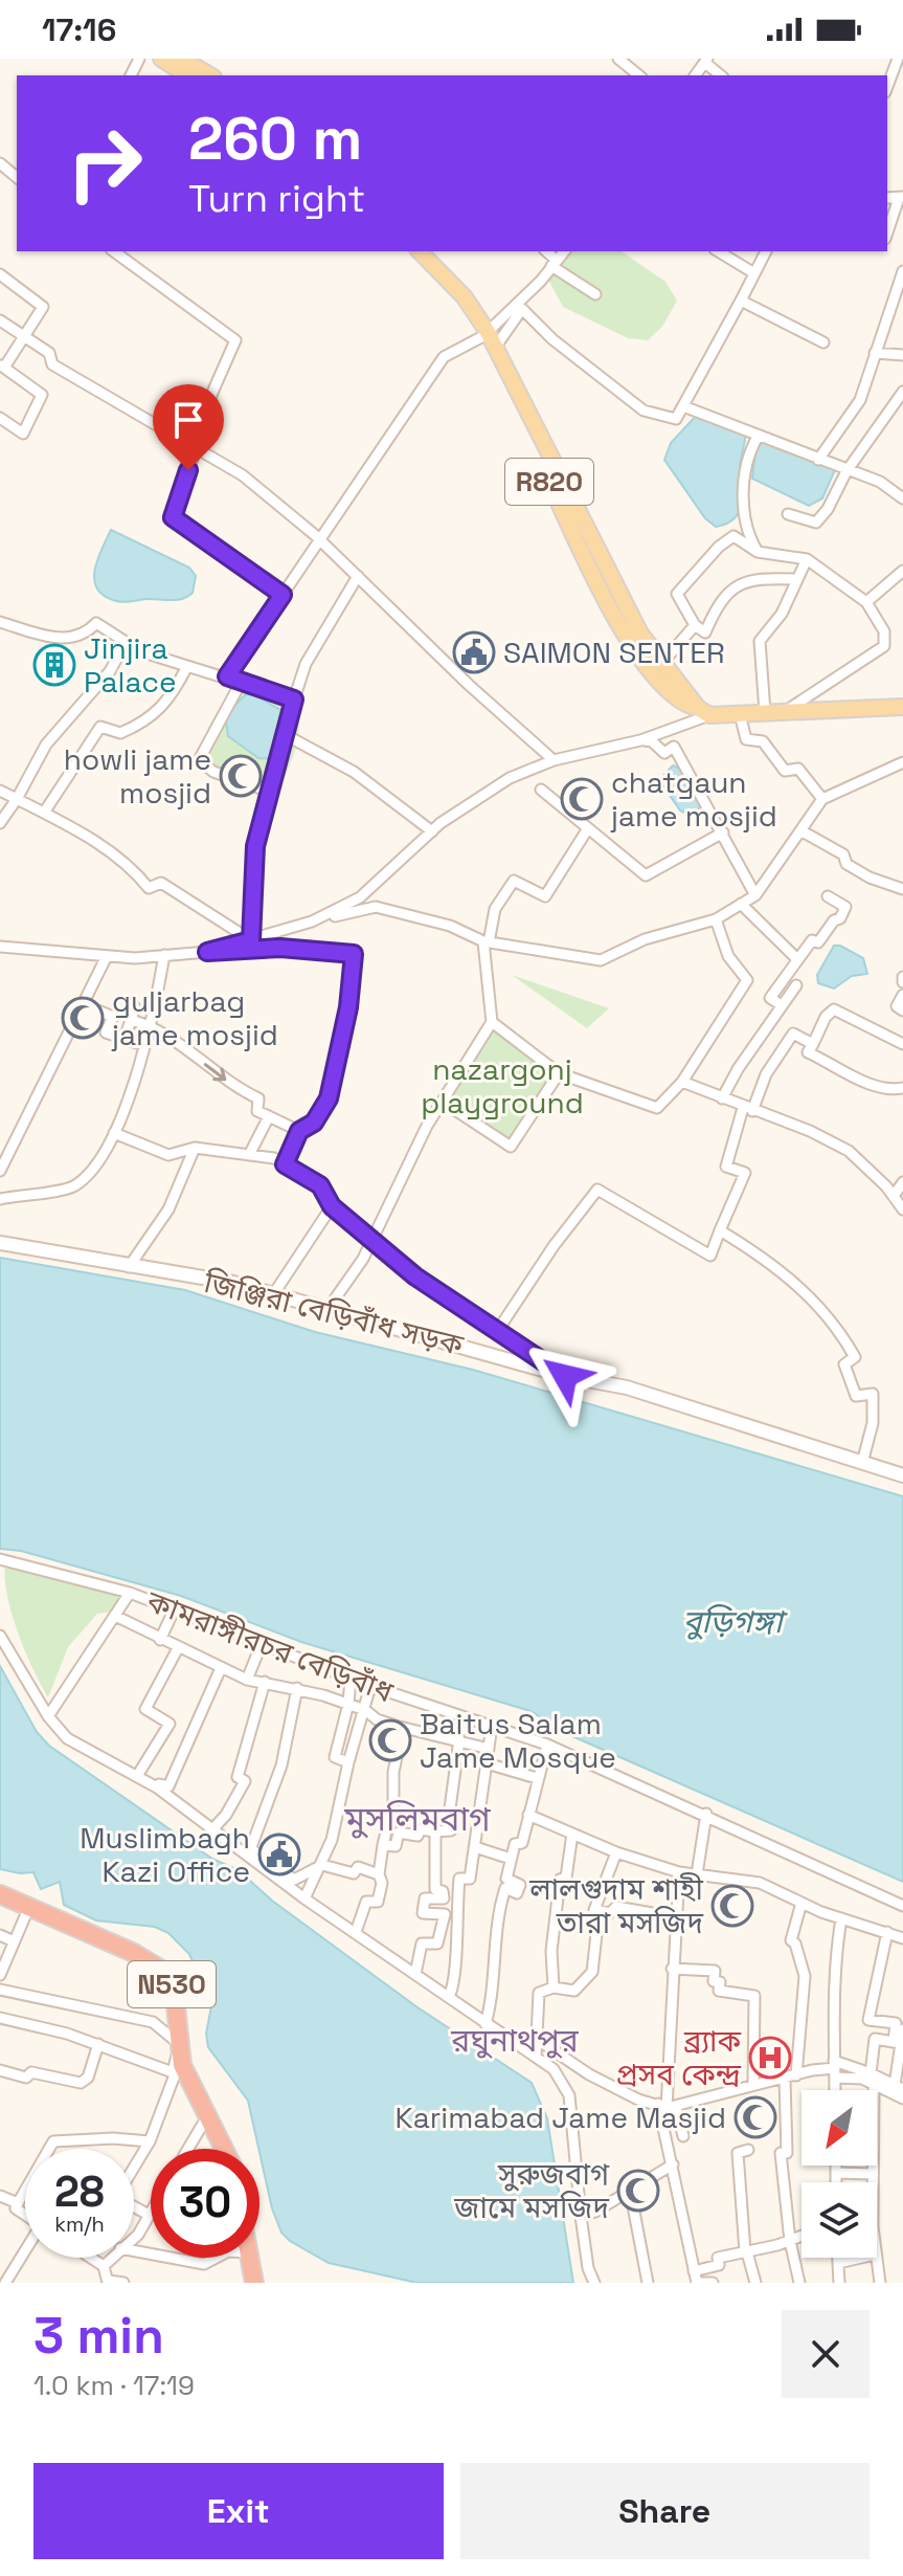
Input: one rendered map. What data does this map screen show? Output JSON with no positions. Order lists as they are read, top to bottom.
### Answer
{
  "streets": {
    "highway": ["N530"],
    "main road": ["R820"],
    "street": ["জিঞ্জিরা বেড়িবাঁধ সড়ক", "কামরাঙ্গীরচর বেড়িবাঁধ"]
  },
  "districts": ["মুসলিমবাগ", "রঘুনাথপুর"],
  "water": ["বুড়িগঙ্গা"],
  "parks": ["nazargonj playground"],
  "places": {
    "public building": ["SAIMON SENTER", "Muslimbagh Kazi Office"],
    "building": ["Jinjira Palace"],
    "mosque": [
      "howli jame mosjid",
      "chatgaun jame mosjid",
      "guljarbag jame mosjid",
      "Baitus Salam Jame Mosque",
      "লালগুদাম শাহী তারা মসজিদ",
      "Karimabad Jame Masjid",
      "সুরুজবাগ জামে মসজিদ"
    ],
    "hospital": ["ব্র্যাক প্রসব কেন্দ্র"]
  },
  "north": "bottom left",
  "page": {
    "status": "17:16",
    "turn": ["260 m", "Turn right"],
    "speed": "28 km/h",
    "limit": "30",
    "heading": ["3 min", "1.0 km · 17:19"],
    "buttons": ["Exit", "Share"]
  }
}
